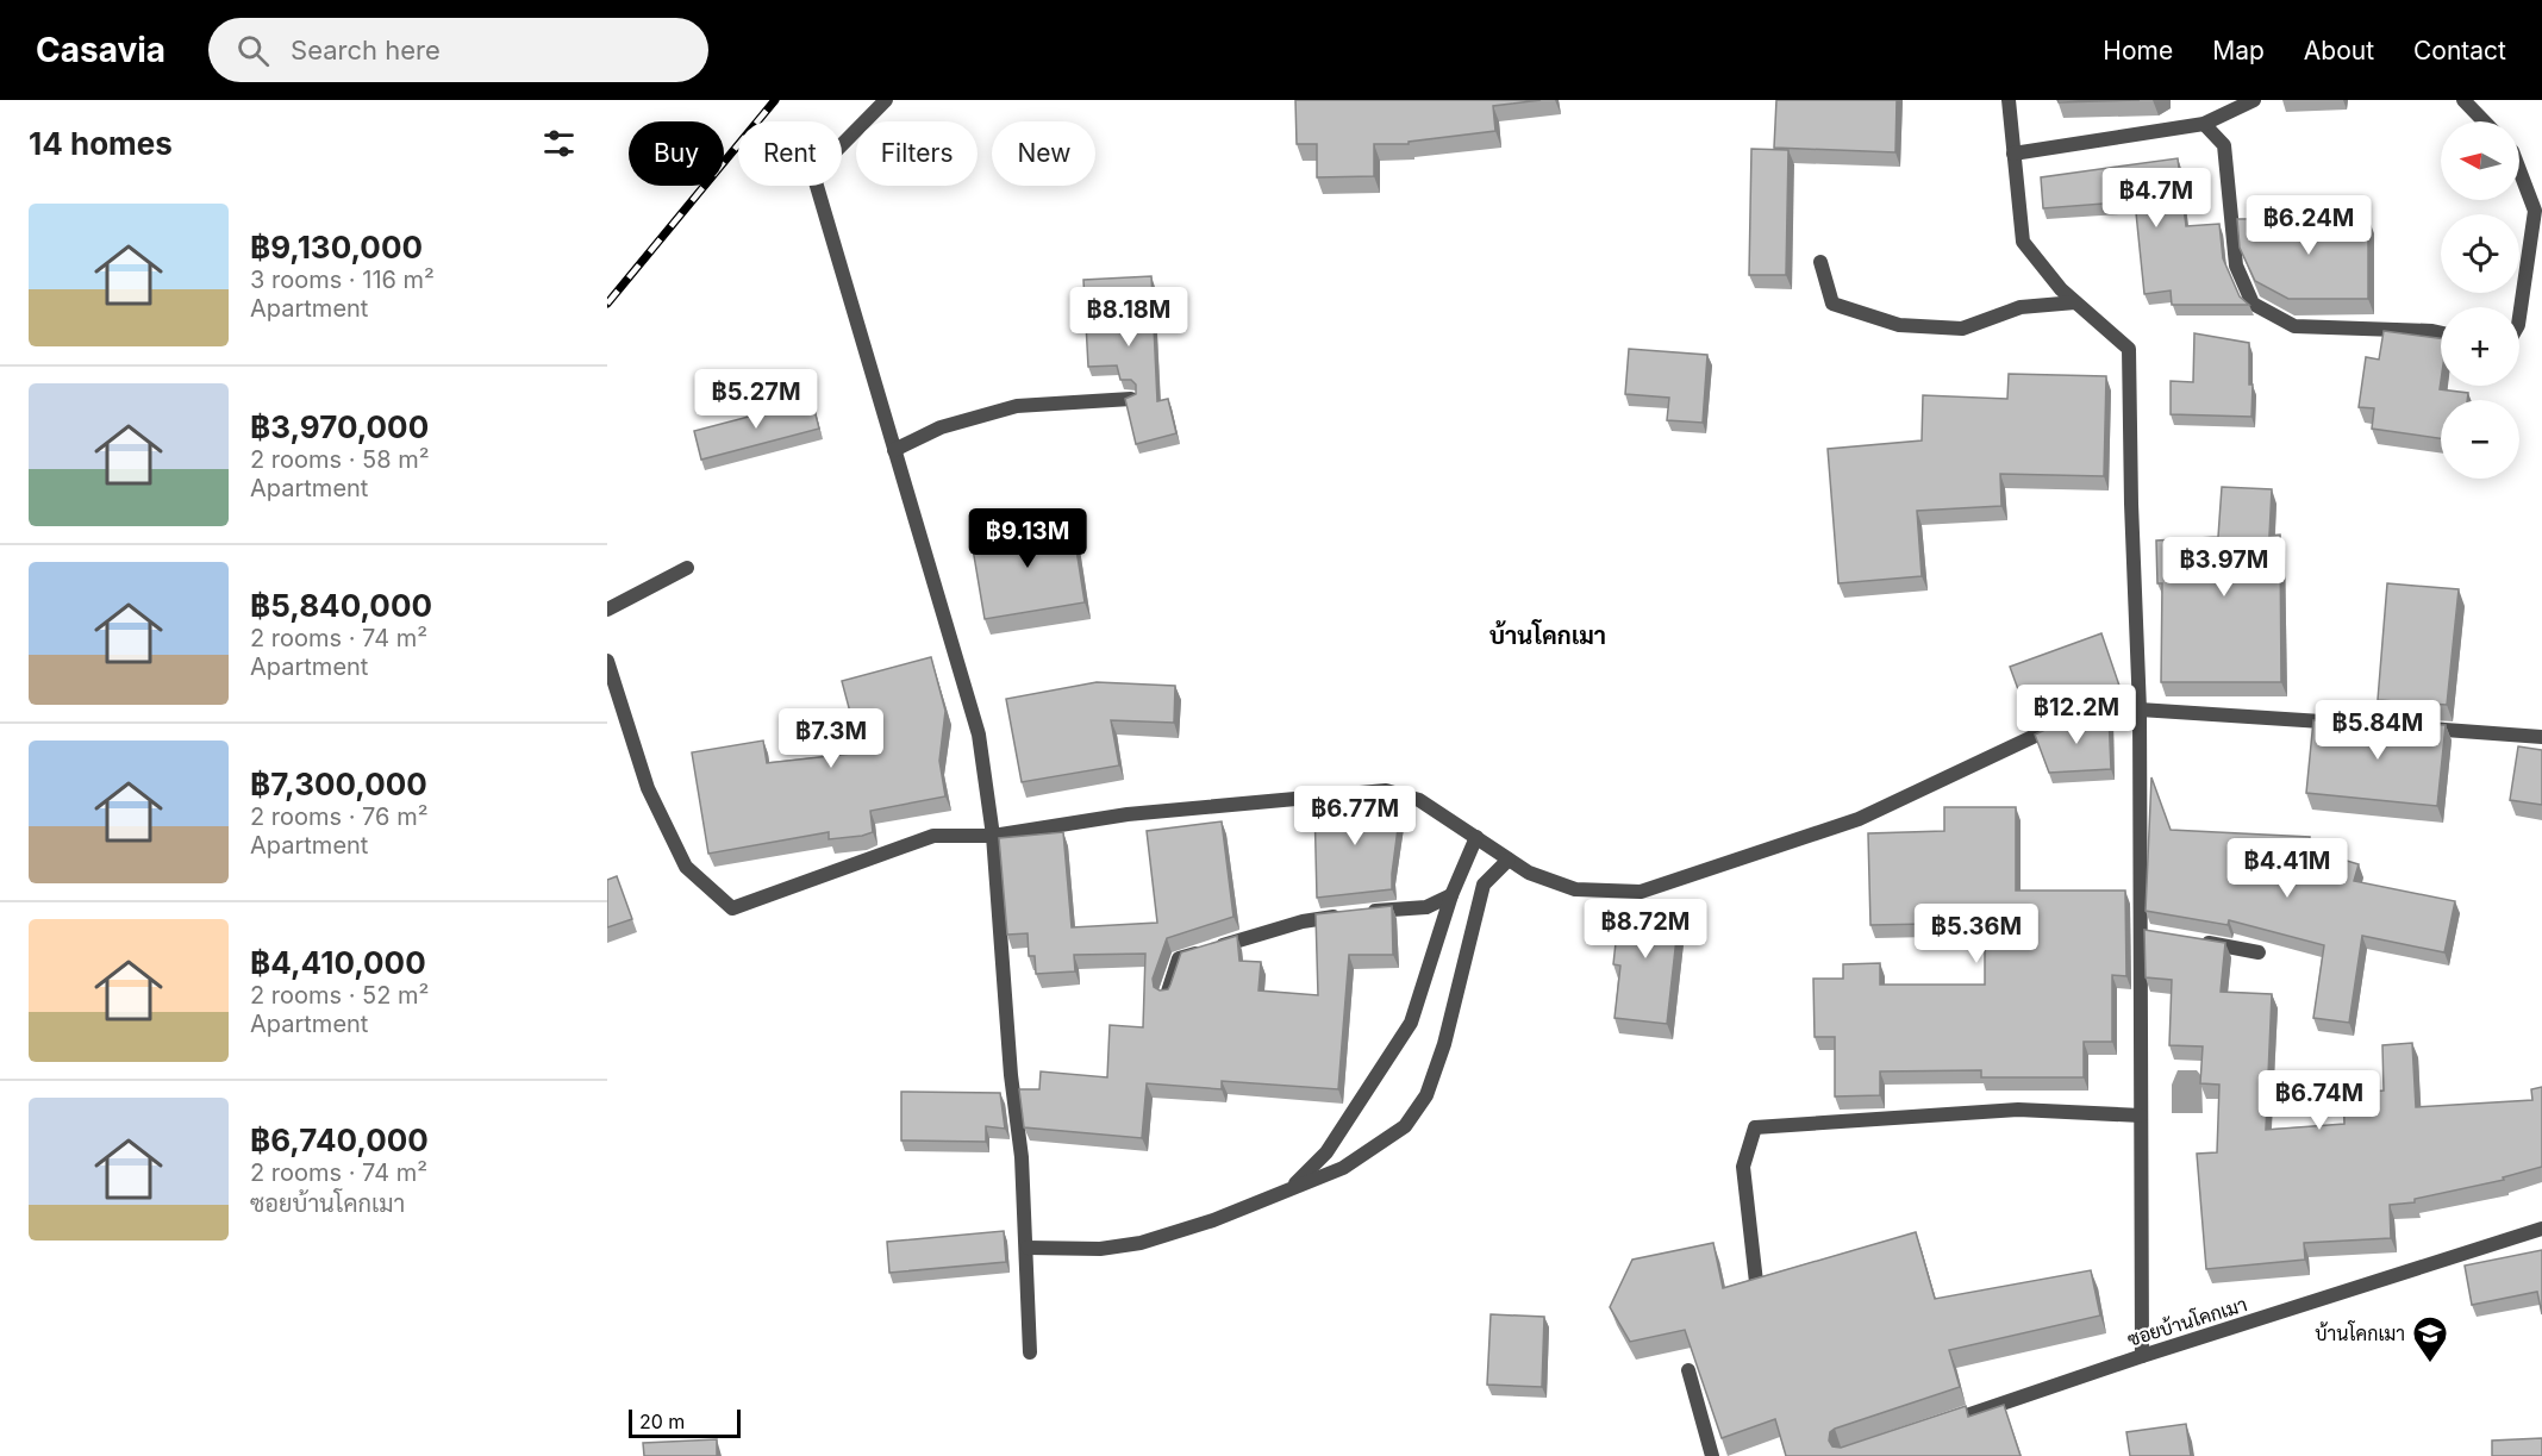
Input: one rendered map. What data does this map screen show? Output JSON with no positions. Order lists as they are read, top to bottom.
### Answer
{
  "streets": {
    "street": ["ซอยบ้านโคกเมา"]
  },
  "districts": ["บ้านโคกเมา"],
  "places": {
    "school or university": ["บ้านโคกเมา"]
  },
  "scale_bar": "20 m",
  "north": "left",
  "page": {
    "header": "Casavia",
    "search": "Search here",
    "nav": [
      "Home",
      "Map",
      "About",
      "Contact"
    ],
    "heading": "14 homes",
    "map_buttons": ["+", "−"],
    "chip": [
      "Buy",
      "Rent",
      "Filters",
      "New"
    ],
    "price": [
      "฿4.7M",
      "฿6.24M",
      "฿8.18M",
      "฿5.27M",
      "฿9.13M",
      "฿3.97M",
      "฿12.2M",
      "฿5.84M",
      "฿7.3M",
      "฿6.77M",
      "฿4.41M",
      "฿8.72M",
      "฿5.36M",
      "฿6.74M"
    ],
    "list": [
      {
        "name": "฿9,130,000",
        "note": "3 rooms · 116 m² · Apartment"
      },
      {
        "name": "฿3,970,000",
        "note": "2 rooms · 58 m² · Apartment"
      },
      {
        "name": "฿5,840,000",
        "note": "2 rooms · 74 m² · Apartment"
      },
      {
        "name": "฿7,300,000",
        "note": "2 rooms · 76 m² · Apartment"
      },
      {
        "name": "฿4,410,000",
        "note": "2 rooms · 52 m² · Apartment"
      },
      {
        "name": "฿6,740,000",
        "note": "2 rooms · 74 m² · ซอยบ้านโคกเมา"
      }
    ],
    "scale": "20 m"
  }
}
